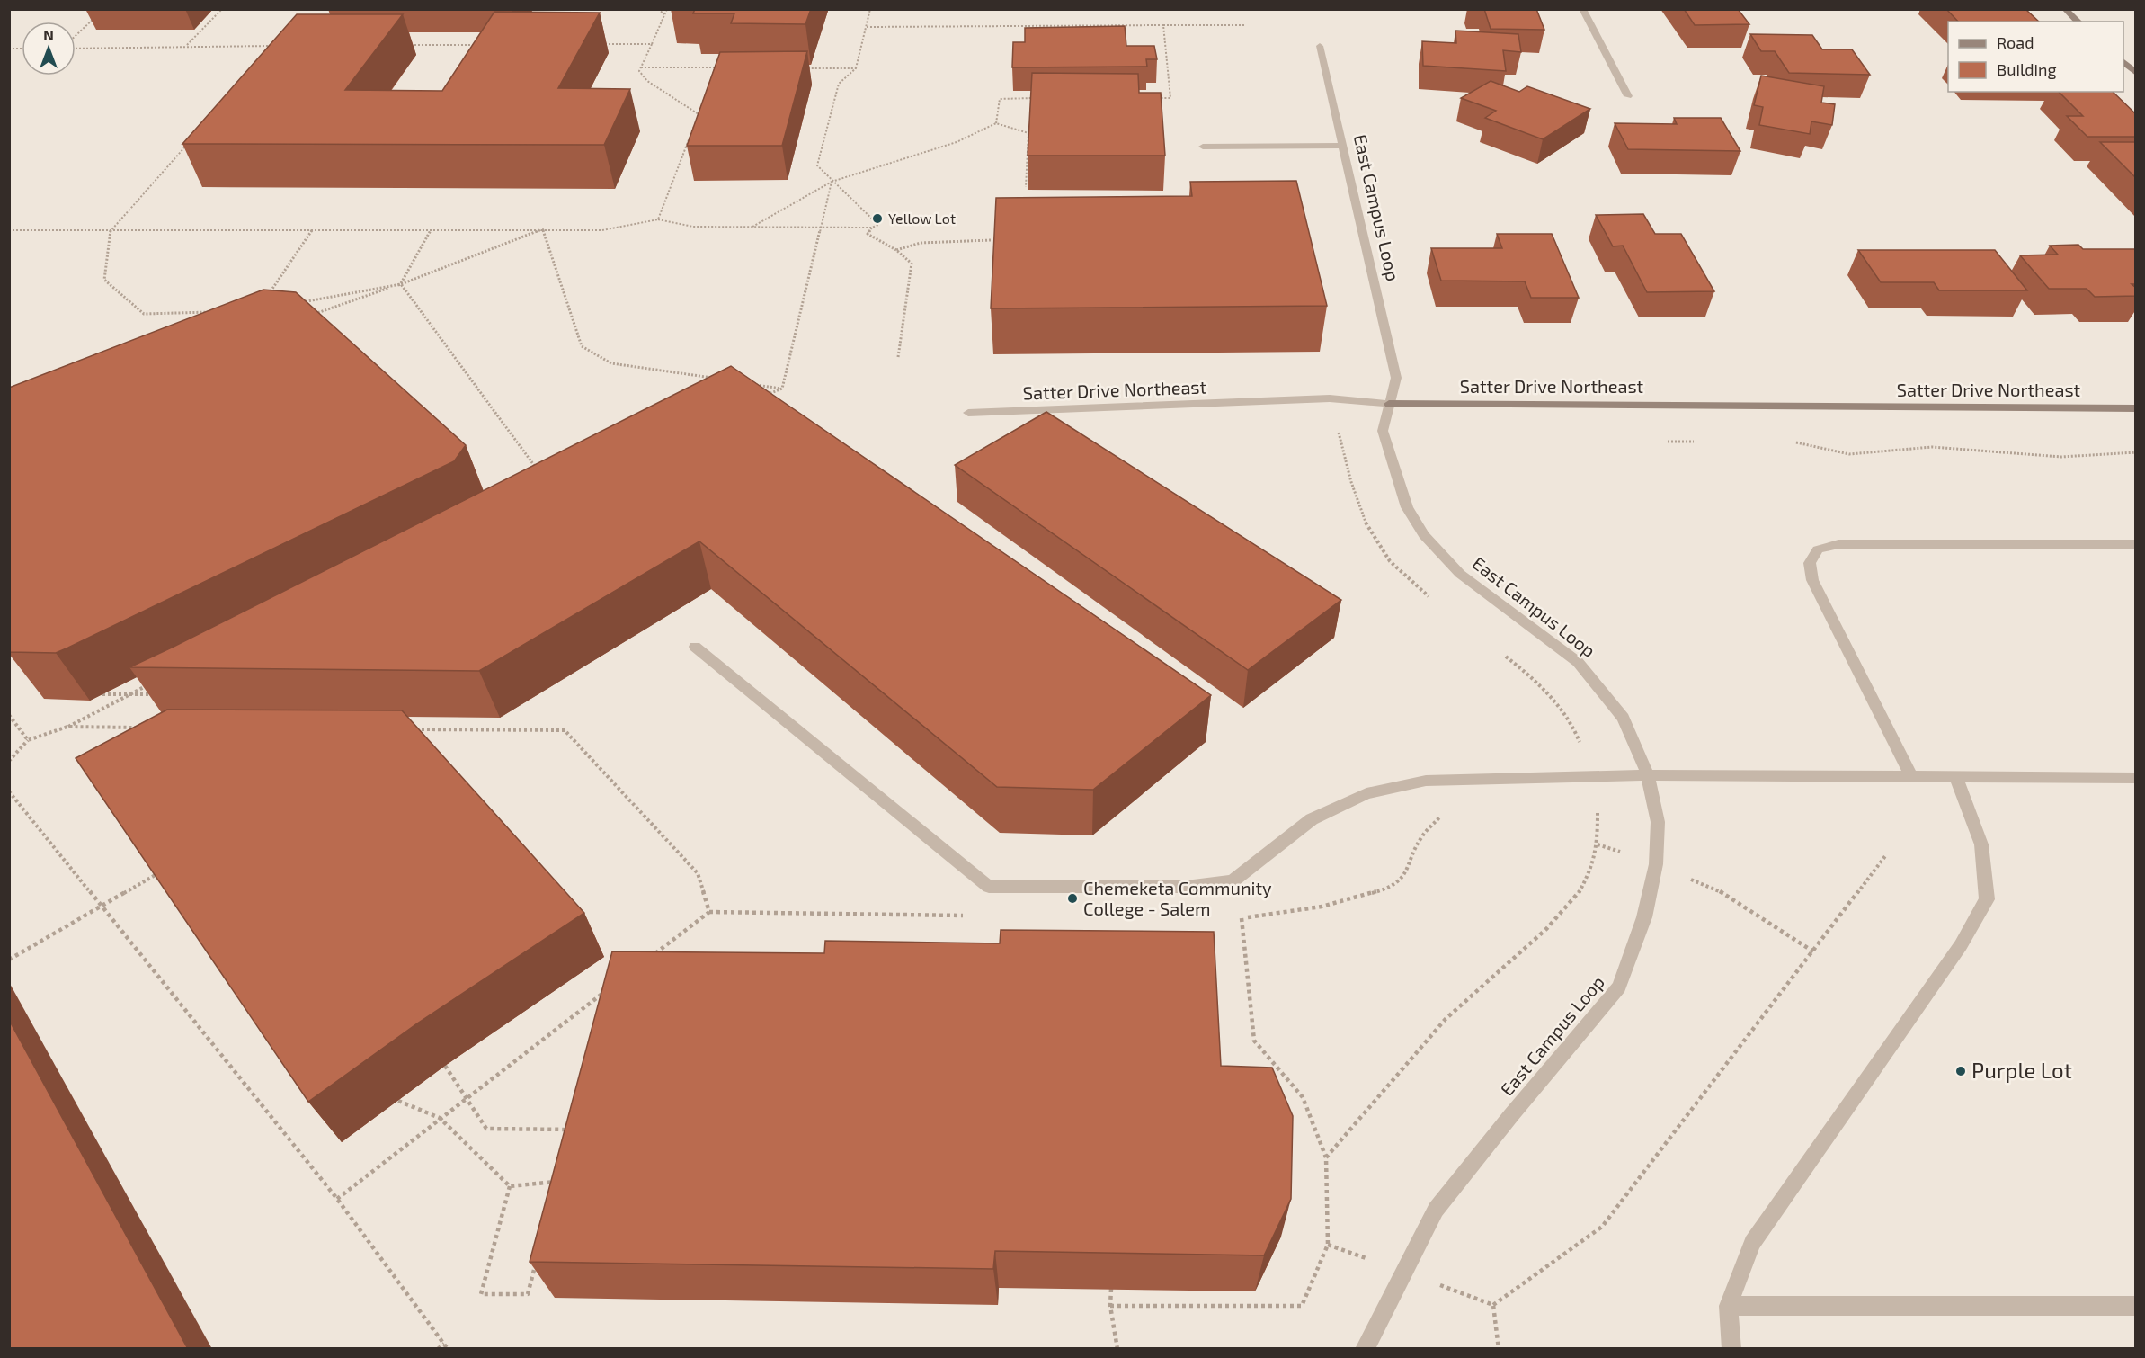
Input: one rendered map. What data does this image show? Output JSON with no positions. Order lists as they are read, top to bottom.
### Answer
{
  "streets": {
    "street": ["East Campus Loop", "Satter Drive Northeast"]
  },
  "crossings": [
    ["East Campus Loop", "Satter Drive Northeast"]
  ],
  "places": ["Yellow Lot", "Chemeketa Community College - Salem", "Purple Lot"],
  "legend": ["Road", "Building"],
  "north": "top"
}
